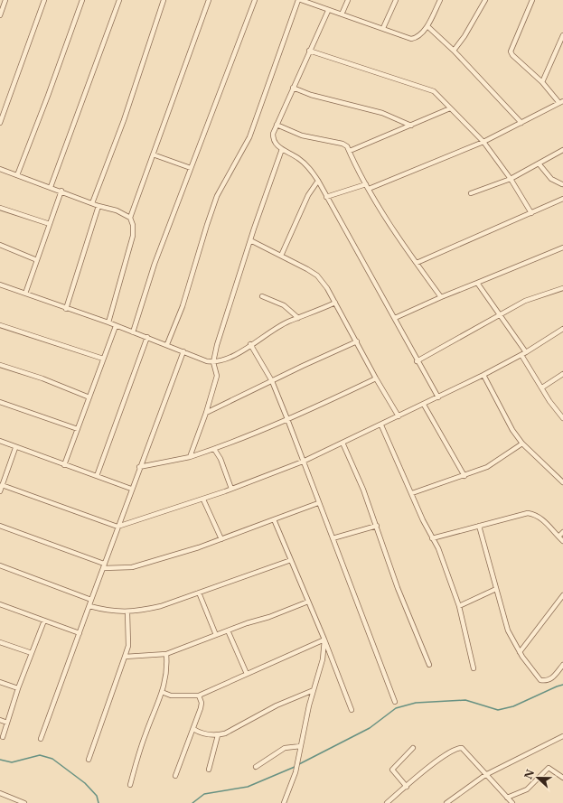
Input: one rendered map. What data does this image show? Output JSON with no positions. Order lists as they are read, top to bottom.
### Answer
{
  "north": "left"
}
